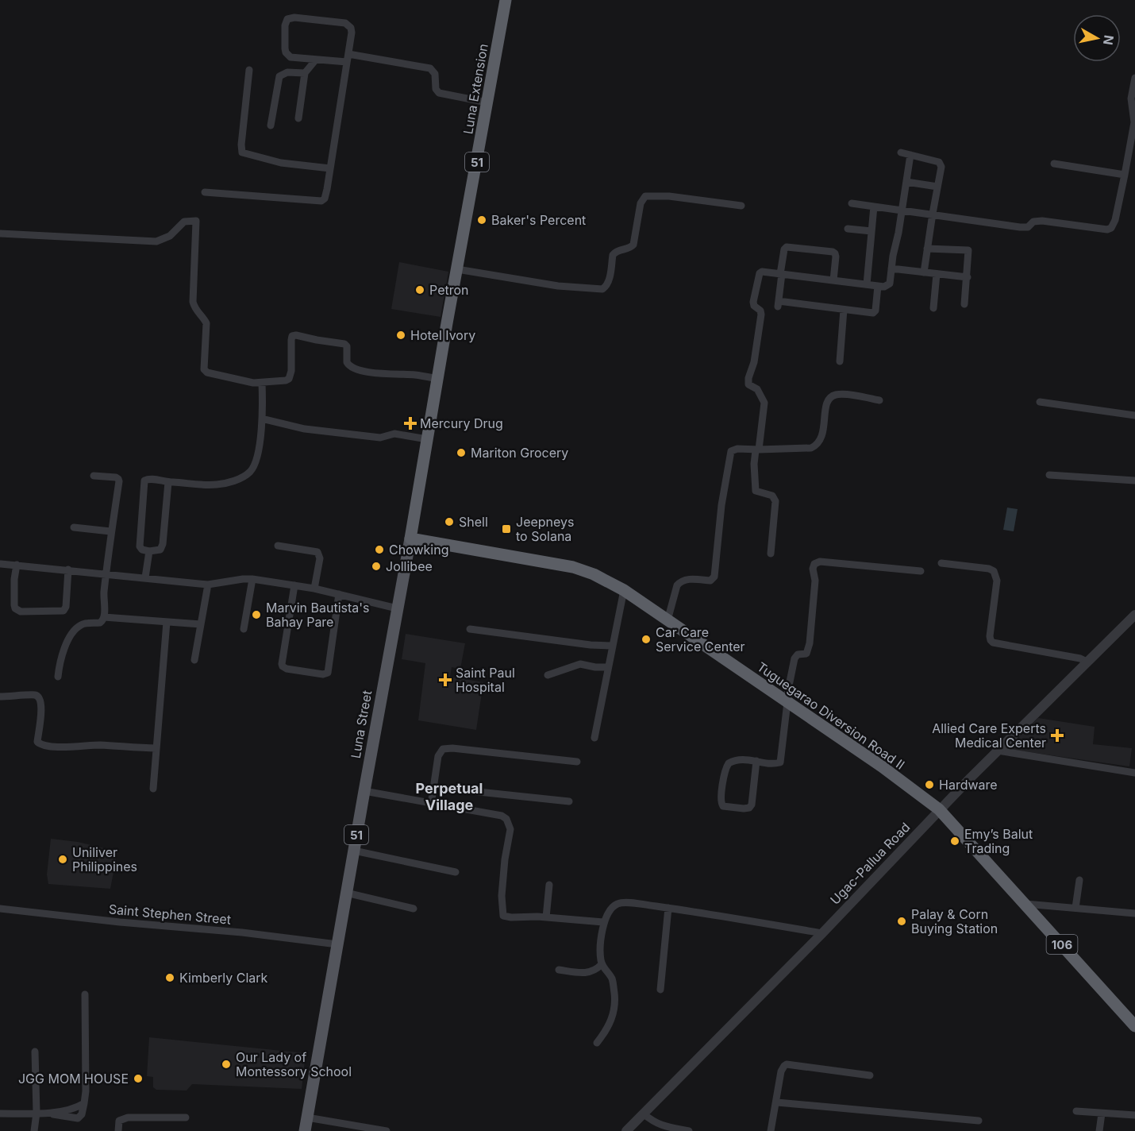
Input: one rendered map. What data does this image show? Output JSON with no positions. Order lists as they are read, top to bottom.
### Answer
{
  "streets": {
    "highway": [
      "Luna Extension",
      "51",
      "Tuguegarao Diversion Road Ⅱ",
      "Luna Street",
      "106"
    ],
    "street": ["Ugac-Pallua Road", "Saint Stephen Street"]
  },
  "crossings": [
    ["Luna Extension", "Luna Street"],
    ["Tuguegarao Diversion Road Ⅱ", "Luna Street"],
    ["Tuguegarao Diversion Road Ⅱ", "Ugac-Pallua Road"],
    ["Luna Street", "Saint Stephen Street"]
  ],
  "districts": ["Perpetual Village"],
  "places": {
    "other": [
      "Baker's Percent",
      "Petron",
      "Hotel Ivory",
      "Mariton Grocery",
      "Shell",
      "Chowking",
      "Jollibee",
      "Marvin Bautista's Bahay Pare",
      "Car Care Service Center",
      "Hardware",
      "Emy’s Balut Trading",
      "Uniliver Philippines",
      "Palay & Corn Buying Station",
      "Kimberly Clark",
      "Our Lady of Montessory School",
      "JGG MOM HOUSE"
    ],
    "health": ["Mercury Drug", "Saint Paul Hospital", "Allied Care Experts Medical Center"],
    "transit": ["Jeepneys to Solana"]
  },
  "north": "right"
}
